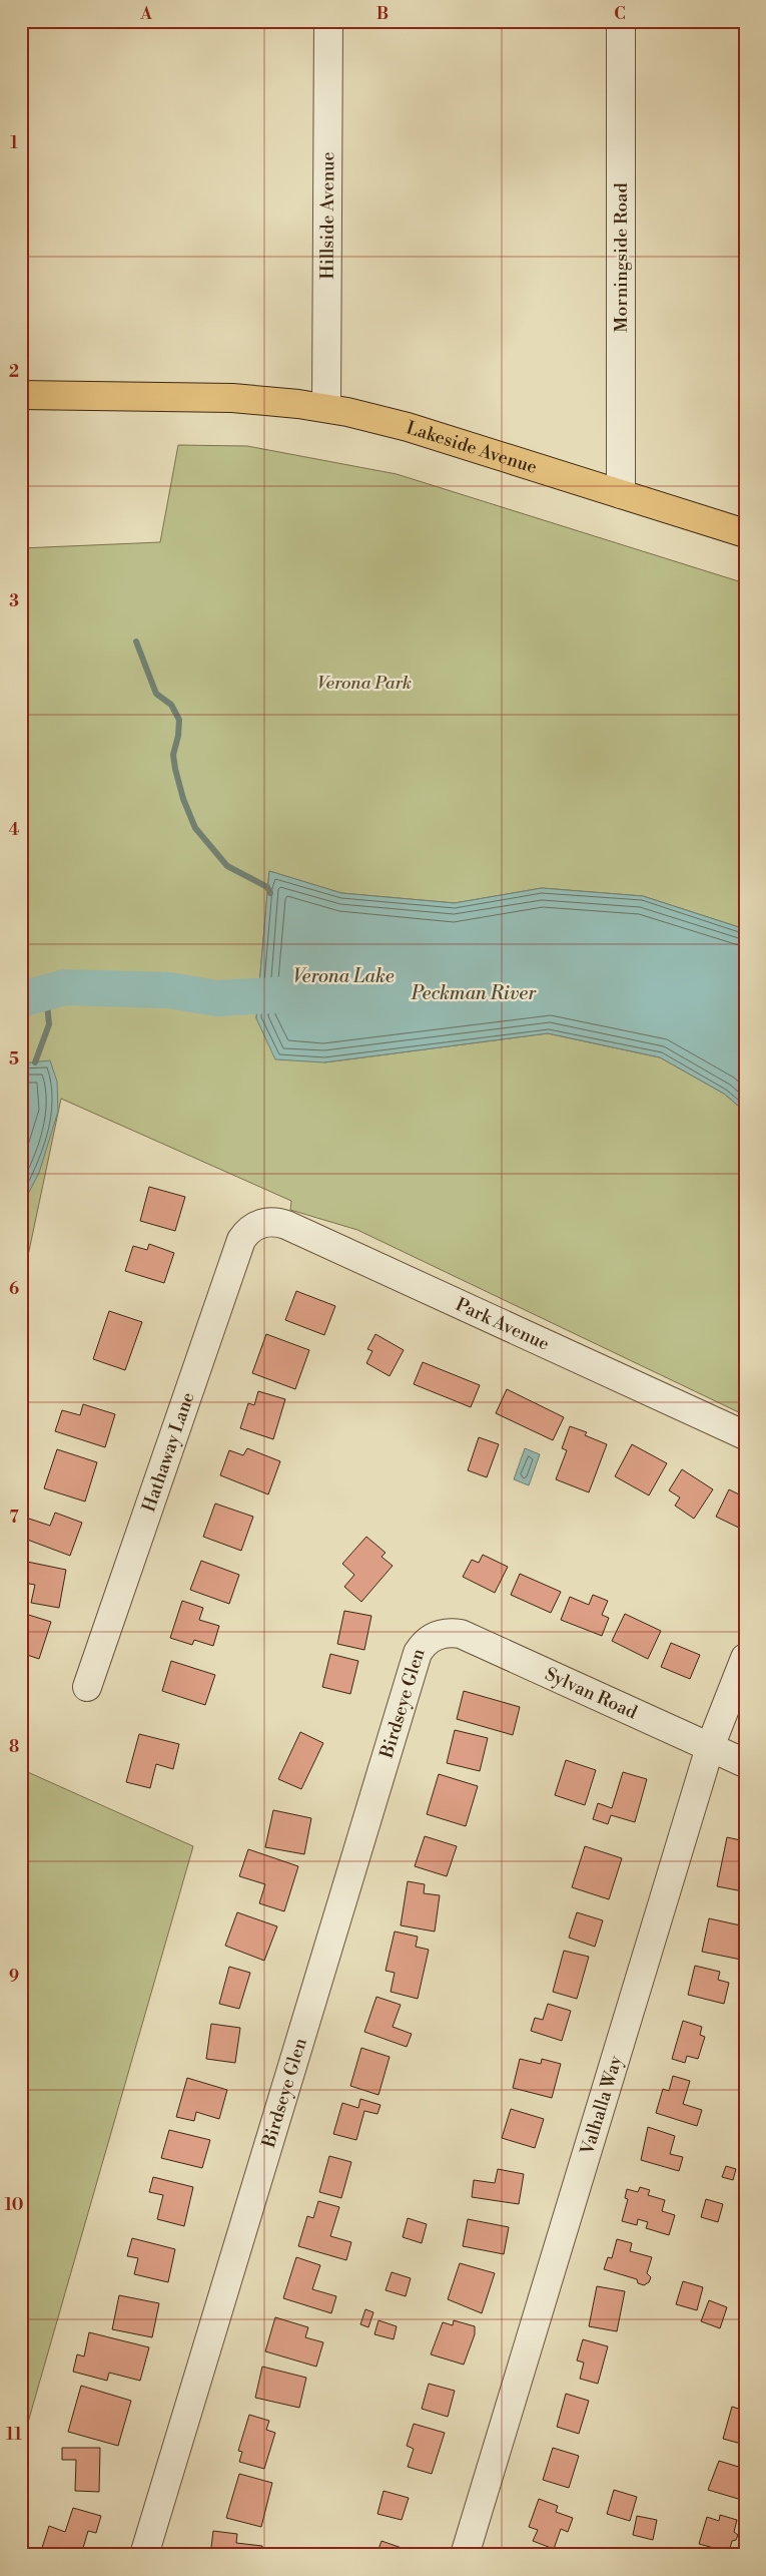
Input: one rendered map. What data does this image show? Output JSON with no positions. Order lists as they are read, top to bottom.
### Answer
{
  "streets": {
    "main road": ["Lakeside Avenue"],
    "street": [
      "Hillside Avenue",
      "Morningside Road",
      "Park Avenue",
      "Hathaway Lane",
      "Sylvan Road",
      "Birdseye Glen",
      "Valhalla Way"
    ]
  },
  "crossings": [
    ["Hillside Avenue", "Lakeside Avenue"],
    ["Morningside Road", "Lakeside Avenue"],
    ["Park Avenue", "Hathaway Lane"],
    ["Sylvan Road", "Birdseye Glen"],
    ["Sylvan Road", "Valhalla Way"]
  ],
  "water": ["Verona Lake", "Peckman River"],
  "parks": ["Verona Park"],
  "grid": {
    "columns": ["A", "B", "C"],
    "rows": [
      "1",
      "2",
      "3",
      "4",
      "5",
      "6",
      "7",
      "8",
      "9",
      "10",
      "11"
    ]
  }
}
